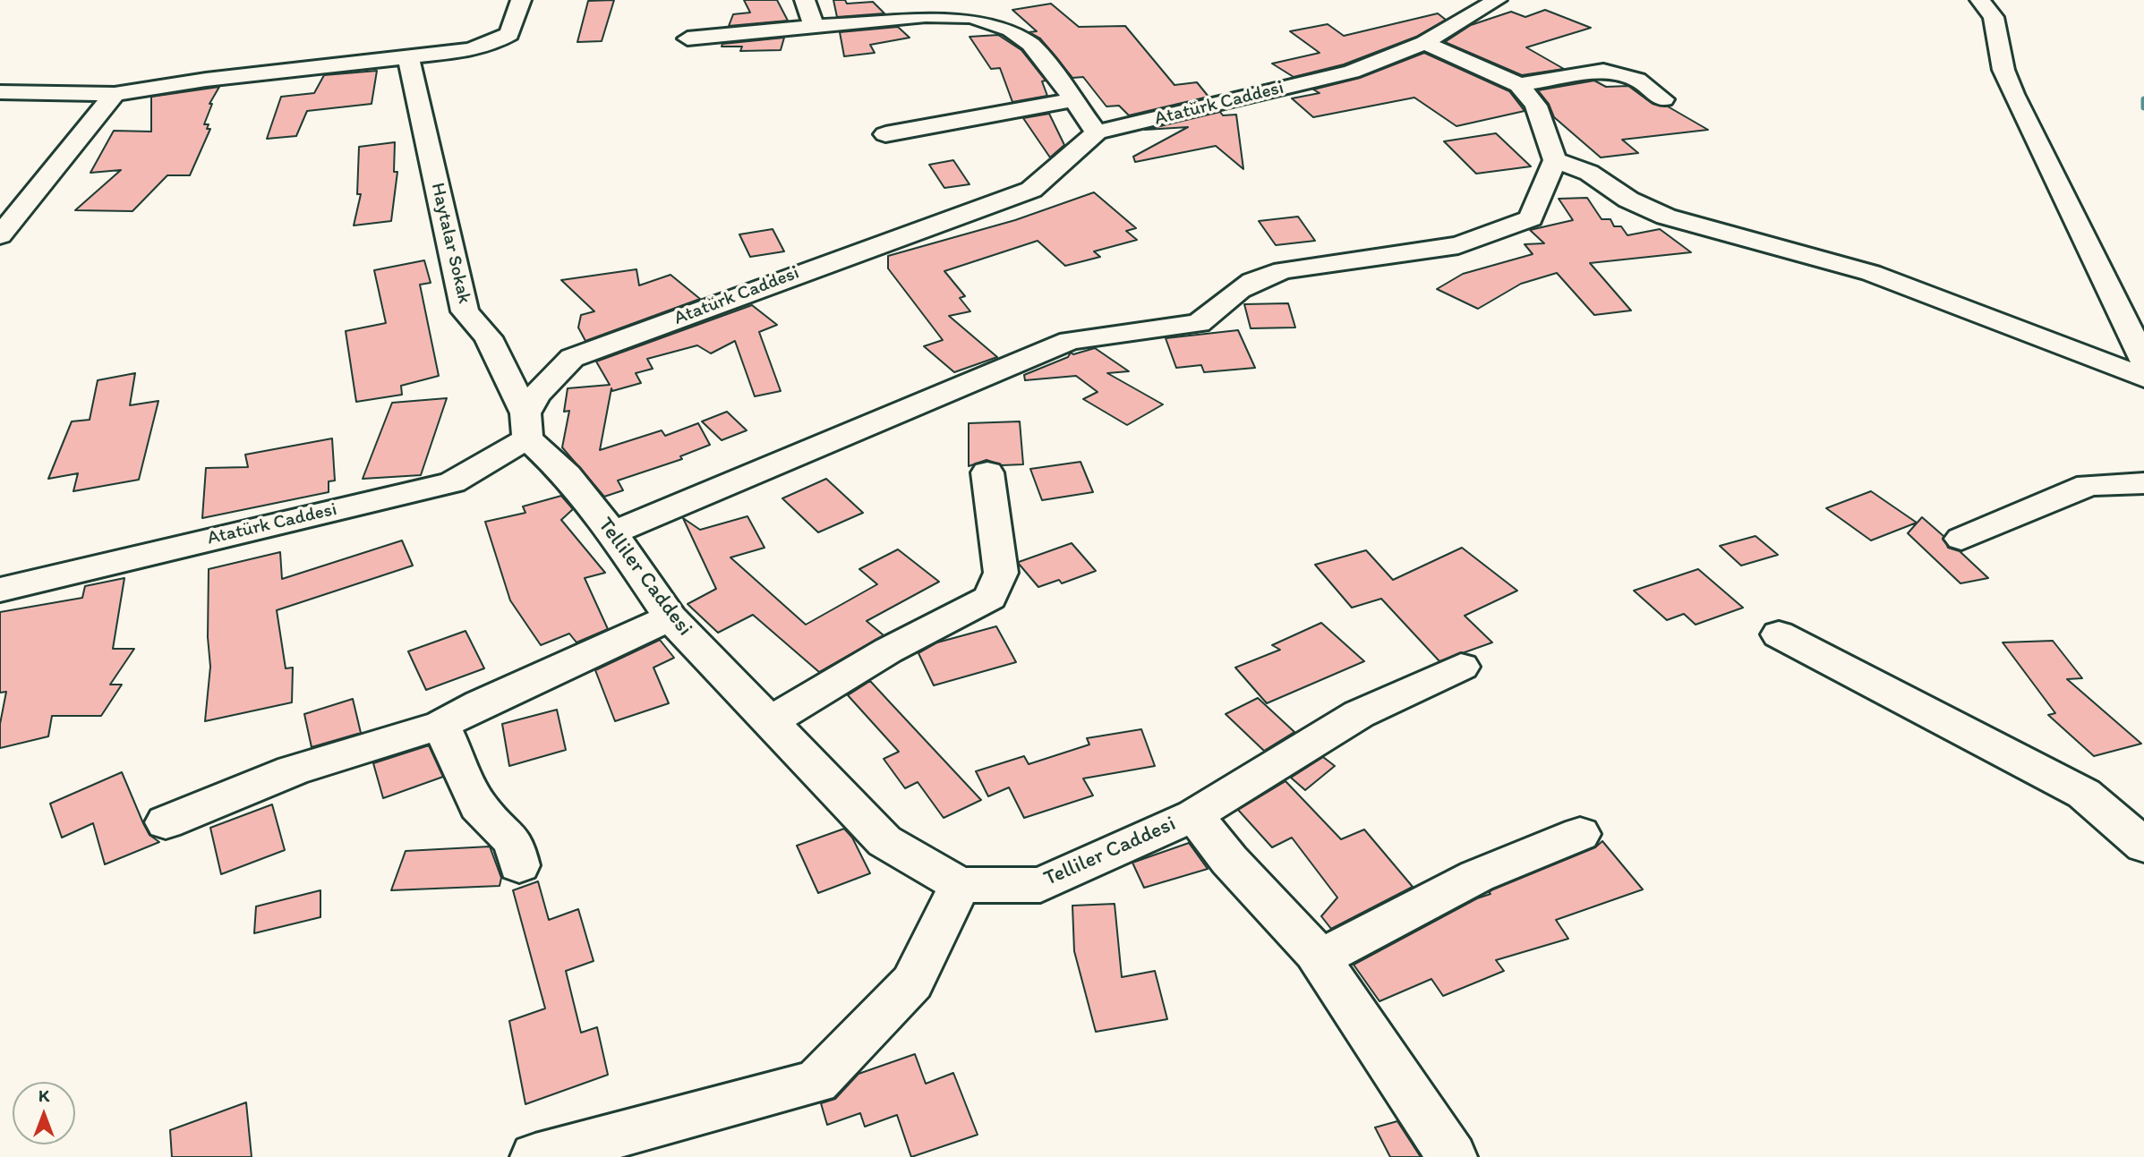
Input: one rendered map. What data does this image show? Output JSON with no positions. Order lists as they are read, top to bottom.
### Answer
{
  "streets": {
    "street": ["Atatürk Caddesi", "Haytalar Sokak", "Telliler Caddesi"]
  },
  "crossings": [
    ["Atatürk Caddesi", "Haytalar Sokak"],
    ["Atatürk Caddesi", "Telliler Caddesi"],
    ["Haytalar Sokak", "Telliler Caddesi"]
  ],
  "north": "top"
}
